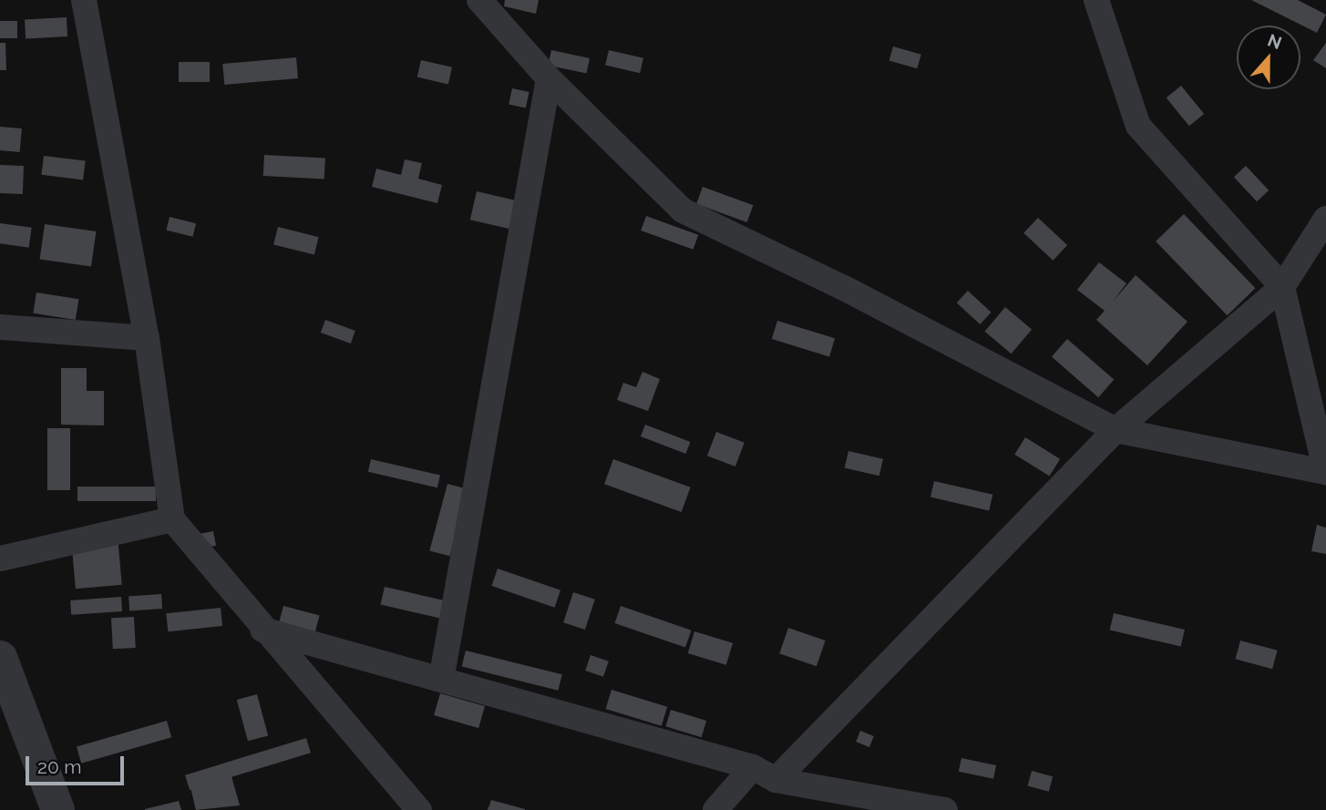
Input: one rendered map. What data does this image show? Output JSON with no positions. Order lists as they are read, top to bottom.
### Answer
{
  "scale_bar": "20 m",
  "north": "top"
}
